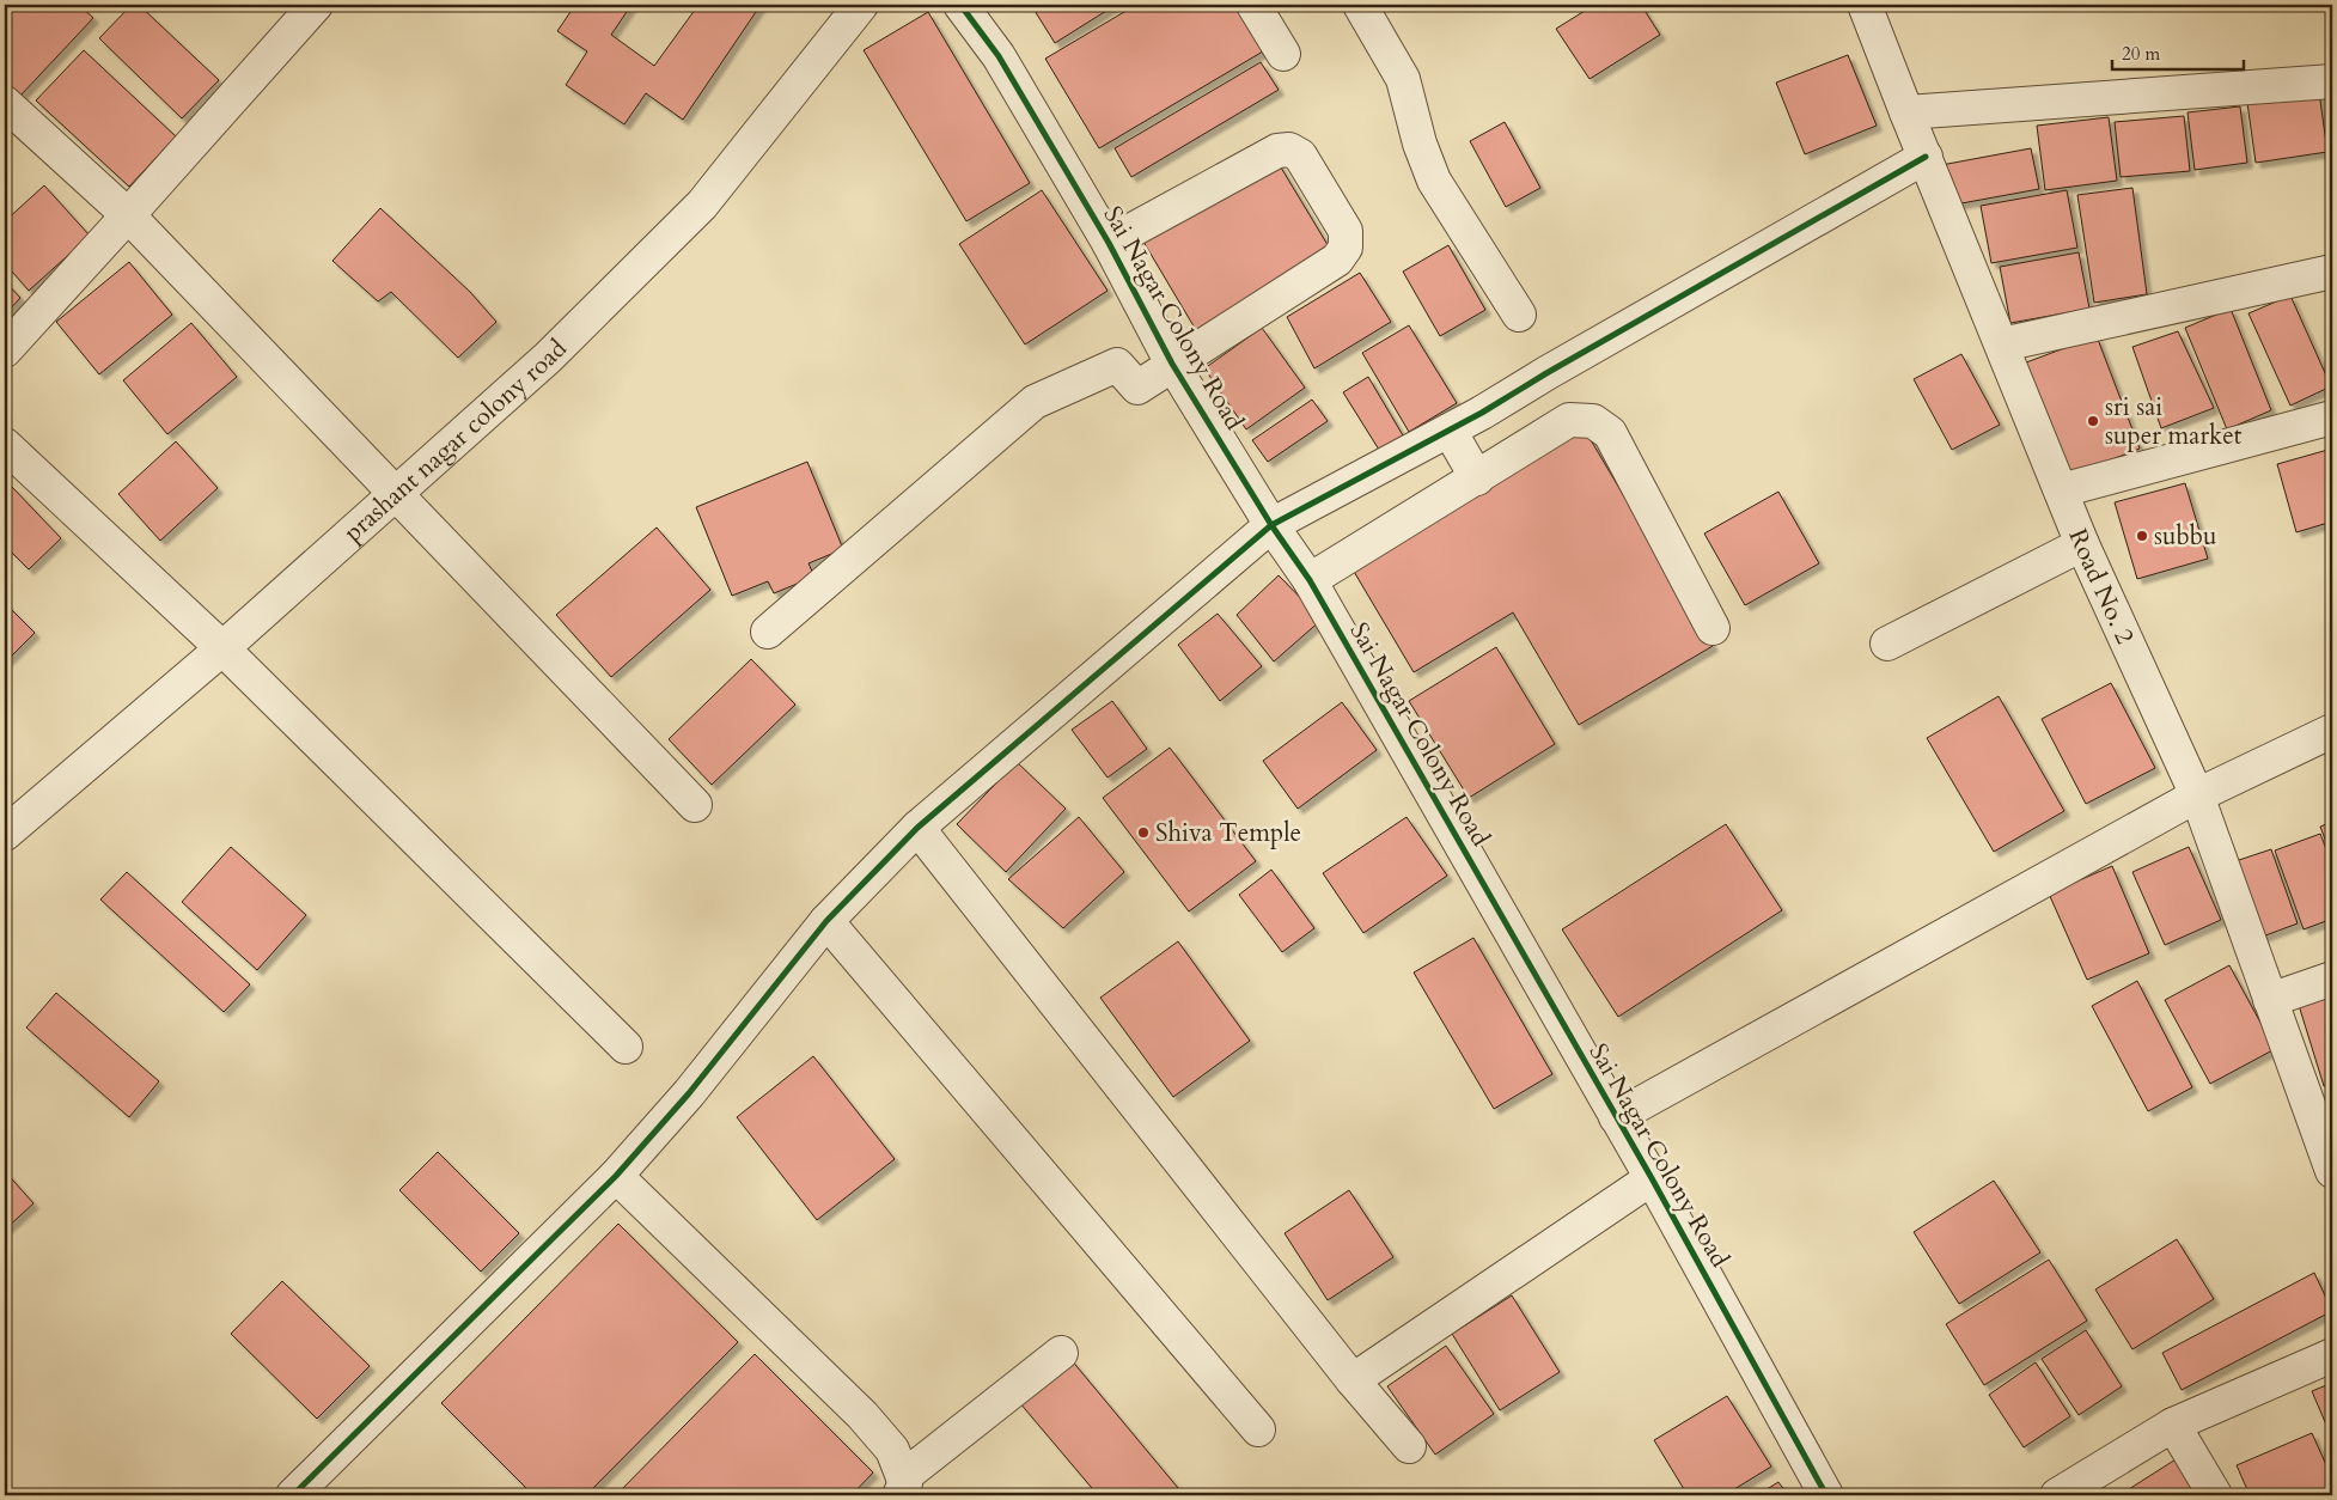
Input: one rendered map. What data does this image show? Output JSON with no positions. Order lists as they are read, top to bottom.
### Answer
{
  "streets": {
    "street": ["Sai Nagar Colony Road", "prashant nagar colony road", "Road No. 2"]
  },
  "places": ["sri sai super market", "subbu", "Shiva Temple"],
  "scale_bar": "20 m"
}
